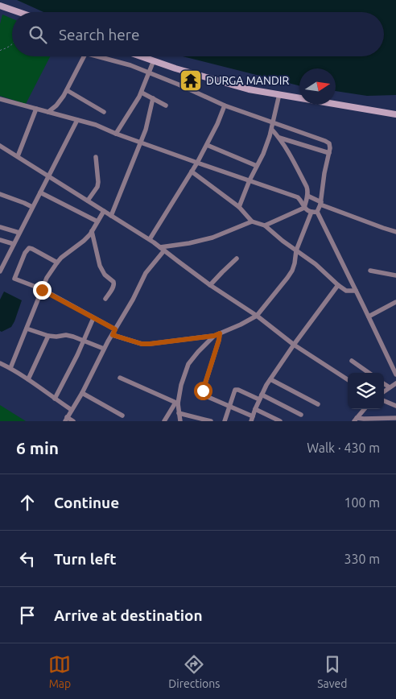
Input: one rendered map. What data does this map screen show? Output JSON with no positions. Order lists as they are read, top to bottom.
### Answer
{
  "places": {
    "temple": ["DURGA MANDIR"]
  },
  "north": "right",
  "page": {
    "search": "Search here",
    "heading": ["6 min", "Walk · 430 m"],
    "list": [
      ["Continue", "100 m"],
      ["Turn left", "330 m"],
      "Arrive at destination"
    ],
    "nav": ["Map", "Directions", "Saved"]
  }
}
